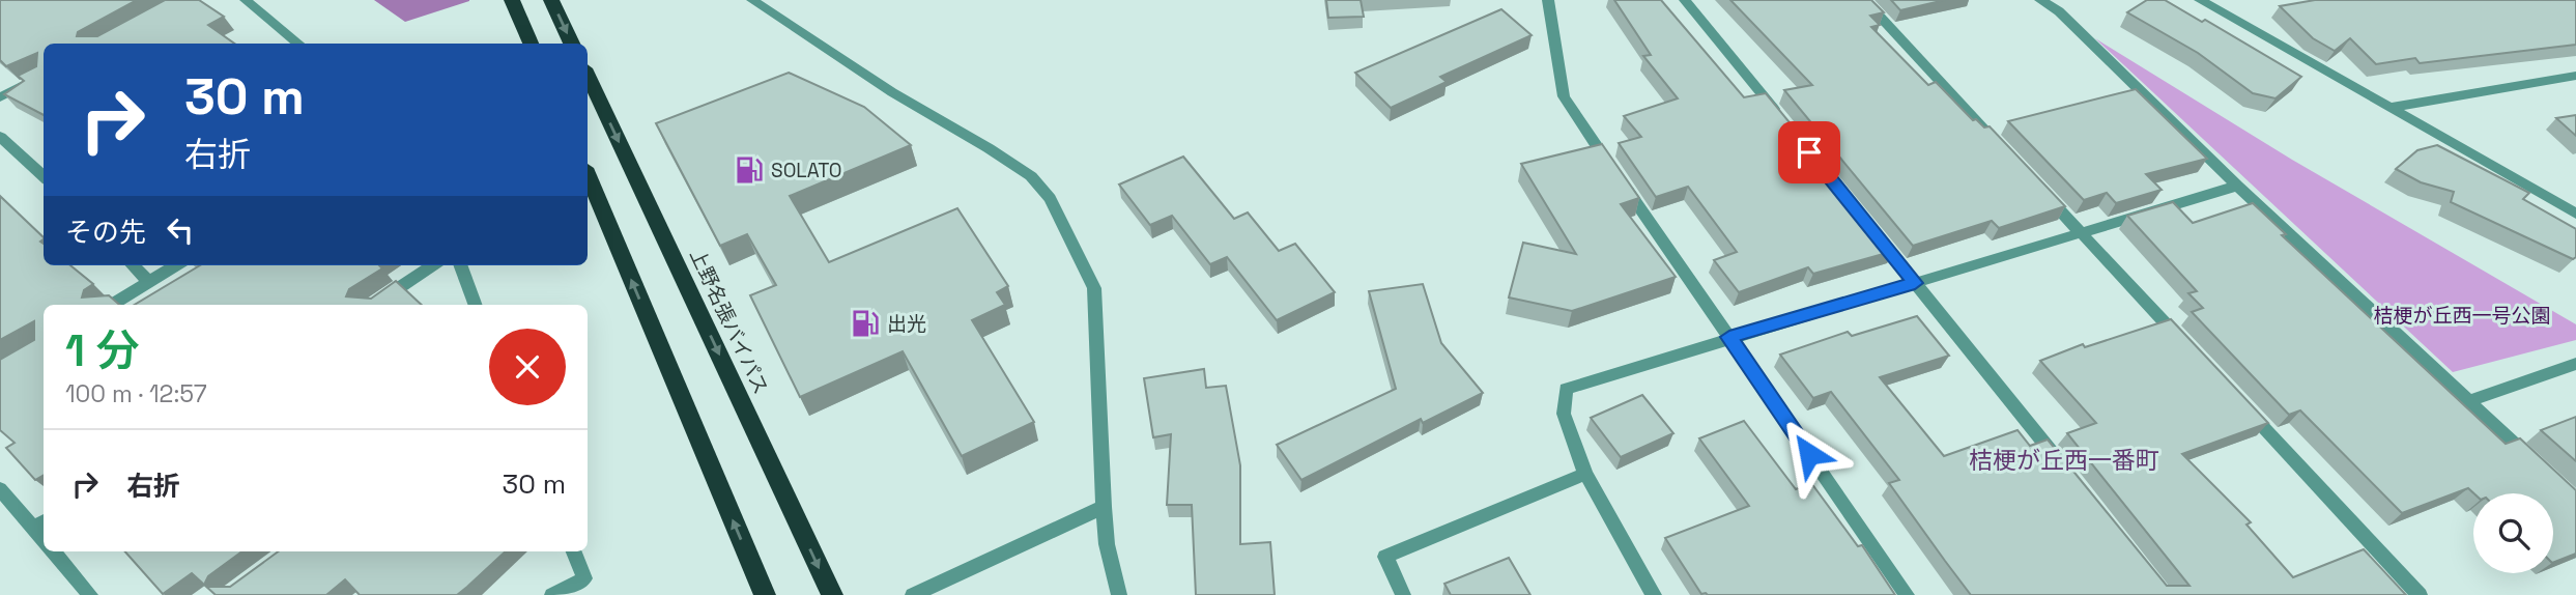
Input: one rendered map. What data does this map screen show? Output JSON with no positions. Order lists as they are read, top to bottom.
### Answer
{
  "streets": {
    "highway": ["上野名張バイパス"]
  },
  "districts": ["桔梗が丘西一番町"],
  "parks": ["桔梗が丘西一号公園"],
  "places": {
    "fuel station": ["SOLATO", "出光"]
  },
  "page": {
    "turn": ["30 m", "右折"],
    "then": "その先",
    "heading": ["1 分", "100 m · 12:57"],
    "list": [
      {
        "name": "右折",
        "value": "30 m"
      }
    ]
  }
}
